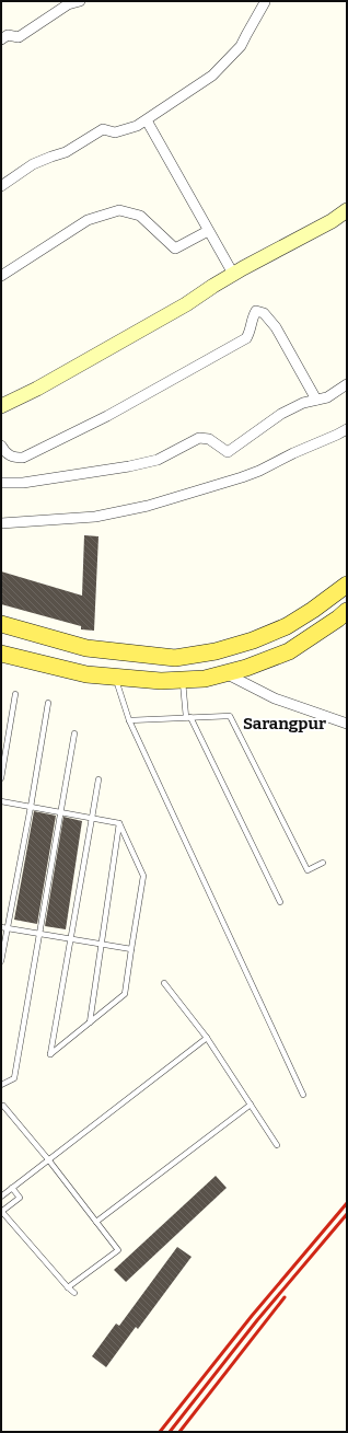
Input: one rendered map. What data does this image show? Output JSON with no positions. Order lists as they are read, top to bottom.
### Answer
{
  "districts": ["Sarangpur"]
}
